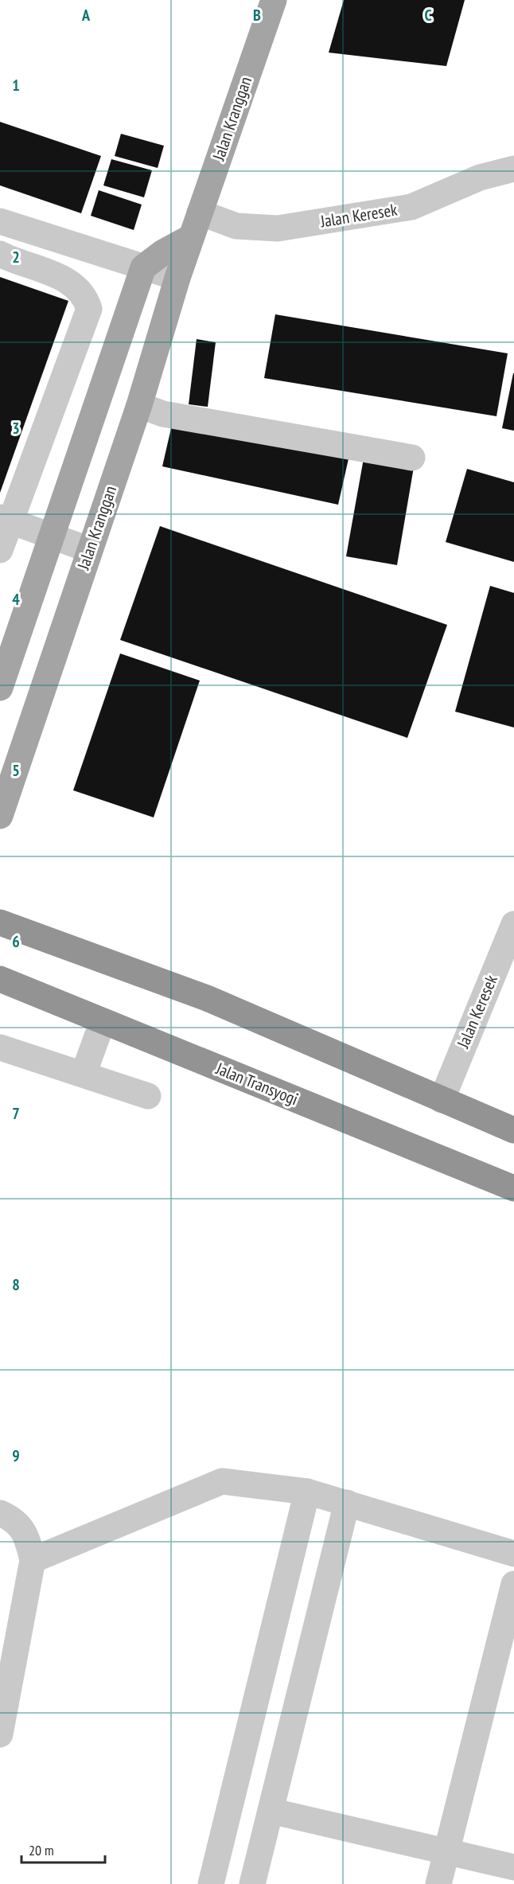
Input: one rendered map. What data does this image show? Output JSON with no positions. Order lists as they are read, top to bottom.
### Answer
{
  "streets": {
    "highway": ["Jalan Transyogi"],
    "main road": ["Jalan Kranggan"],
    "street": ["Jalan Keresek"]
  },
  "crossings": [
    ["Jalan Kranggan", "Jalan Keresek"]
  ],
  "scale_bar": "20 m",
  "grid": {
    "columns": ["A", "B", "C"],
    "rows": [
      "1",
      "2",
      "3",
      "4",
      "5",
      "6",
      "7",
      "8",
      "9"
    ]
  }
}
